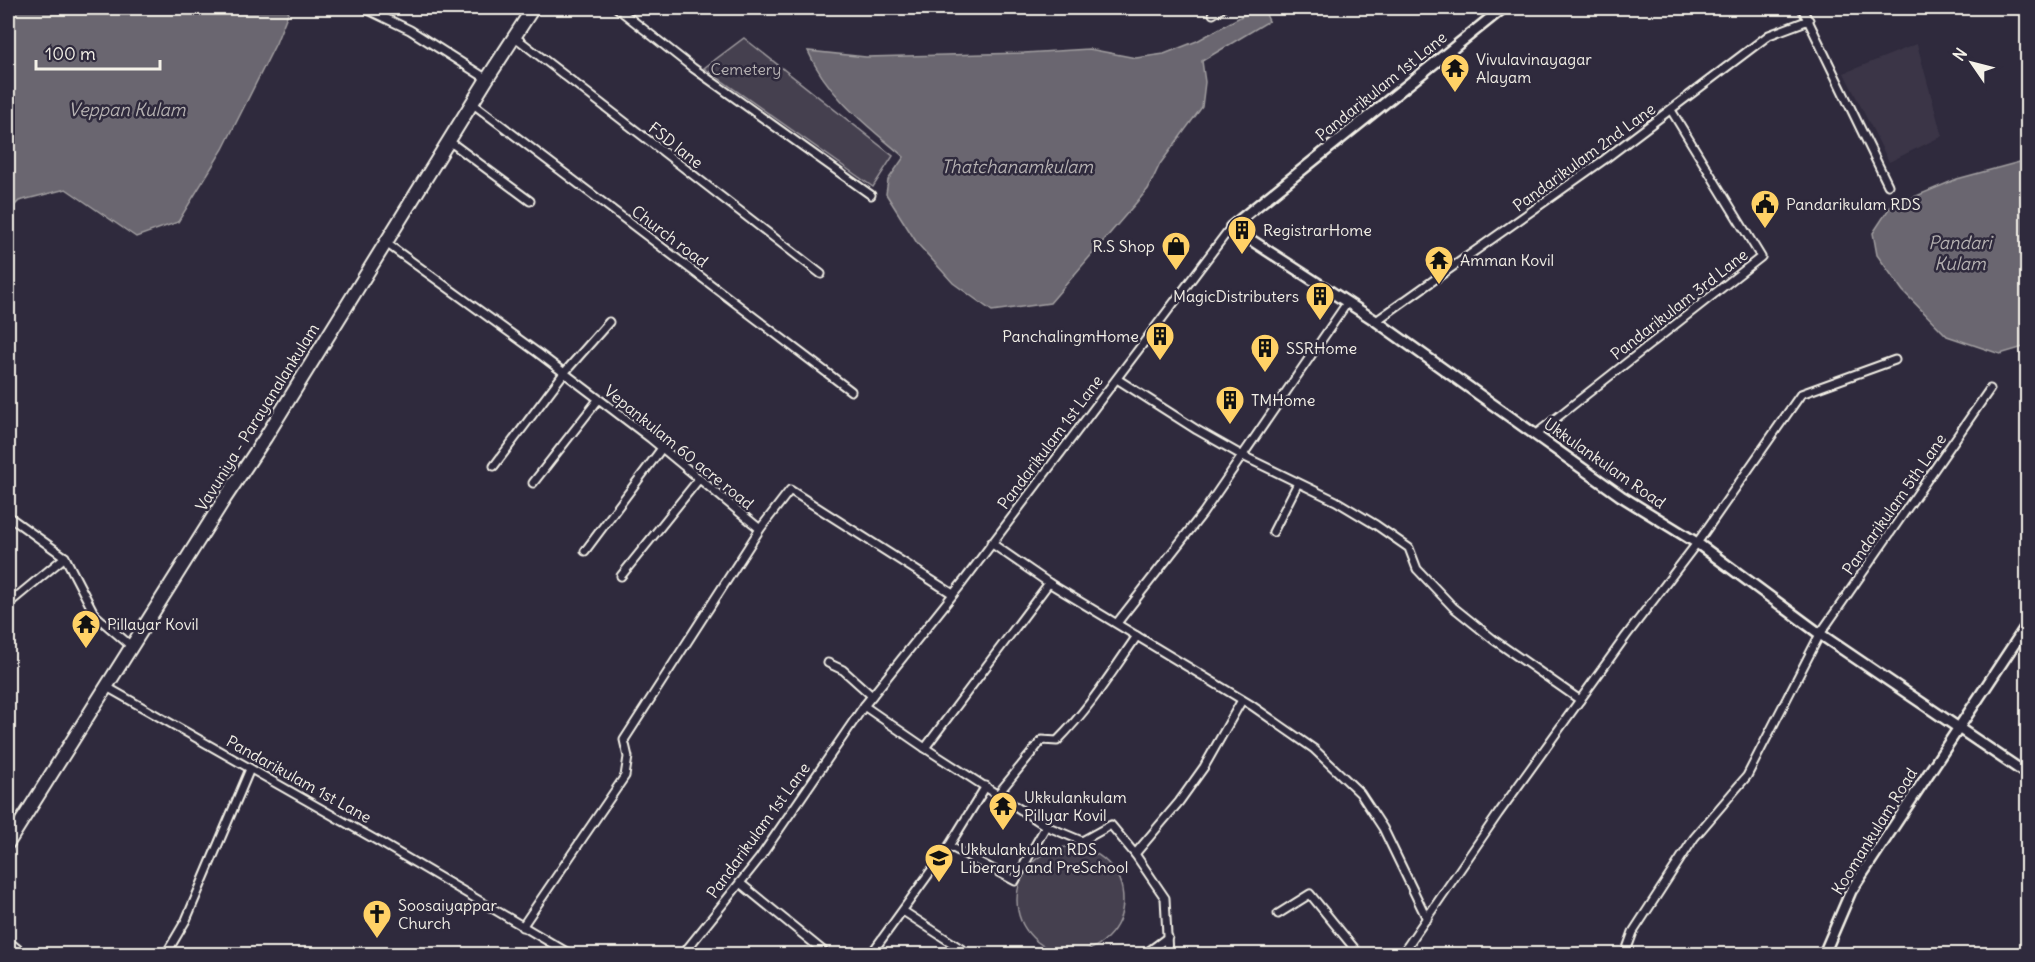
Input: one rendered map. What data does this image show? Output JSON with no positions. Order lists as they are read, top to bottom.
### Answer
{
  "streets": {
    "highway": ["Vavuniya - Parayanalankulam"],
    "street": [
      "Pandarikulam 1st Lane",
      "FSD lane",
      "Pandarikulam 2nd Lane",
      "Church road",
      "Pandarikulam 3rd Lane",
      "Vepankulam 60 acre road",
      "Ukkulankulam Road",
      "Pandarikulam 5th Lane",
      "Koomankulam Road"
    ]
  },
  "crossings": [
    ["Pandarikulam 1st Lane", "Vavuniya - Parayanalankulam"],
    ["Pandarikulam 1st Lane", "Vepankulam 60 acre road"],
    ["Pandarikulam 1st Lane", "Ukkulankulam Road"],
    ["FSD lane", "Vavuniya - Parayanalankulam"],
    ["Pandarikulam 2nd Lane", "Pandarikulam 3rd Lane"],
    ["Pandarikulam 2nd Lane", "Ukkulankulam Road"],
    ["Church road", "Vavuniya - Parayanalankulam"],
    ["Pandarikulam 3rd Lane", "Ukkulankulam Road"],
    ["Vavuniya - Parayanalankulam", "Vepankulam 60 acre road"],
    ["Ukkulankulam Road", "Pandarikulam 5th Lane"],
    ["Ukkulankulam Road", "Koomankulam Road"]
  ],
  "water": ["Veppan Kulam", "Thatchanamkulam", "Pandari Kulam"],
  "parks": ["Cemetery"],
  "places": {
    "temple": [
      "Vivulavinayagar Alayam",
      "Amman Kovil",
      "Pillayar Kovil",
      "Ukkulankulam Pillyar Kovil"
    ],
    "public building": ["Pandarikulam RDS"],
    "building": [
      "RegistrarHome",
      "MagicDistributers",
      "PanchalingmHome",
      "SSRHome",
      "TMHome"
    ],
    "shop": ["R.S Shop"],
    "school or university": ["Ukkulankulam RDS Liberary and PreSchool"],
    "church": ["Soosaiyappar Church"]
  },
  "scale_bar": "100 m",
  "north": "top left"
}
